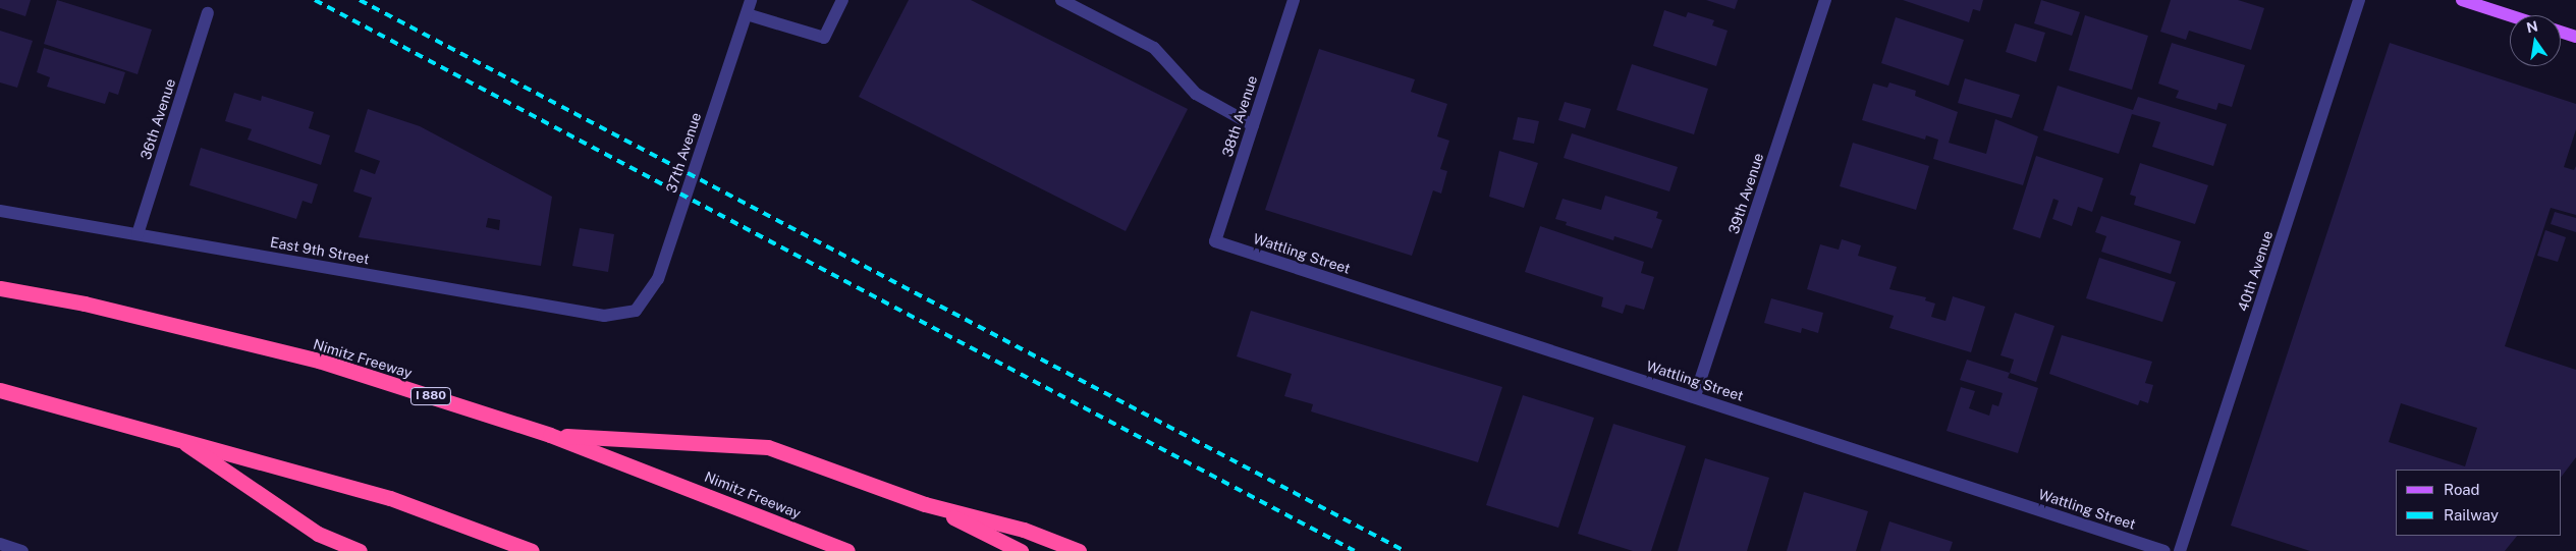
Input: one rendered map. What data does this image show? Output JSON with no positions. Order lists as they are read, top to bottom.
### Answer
{
  "streets": {
    "highway": ["Nimitz Freeway", "I 880"],
    "street": [
      "38th Avenue",
      "36th Avenue",
      "37th Avenue",
      "39th Avenue",
      "East 9th Street",
      "Wattling Street",
      "40th Avenue"
    ]
  },
  "crossings": [
    ["38th Avenue", "Wattling Street"],
    ["36th Avenue", "East 9th Street"],
    ["37th Avenue", "East 9th Street"],
    ["39th Avenue", "Wattling Street"]
  ],
  "legend": ["Road", "Railway"],
  "north": "top"
}
